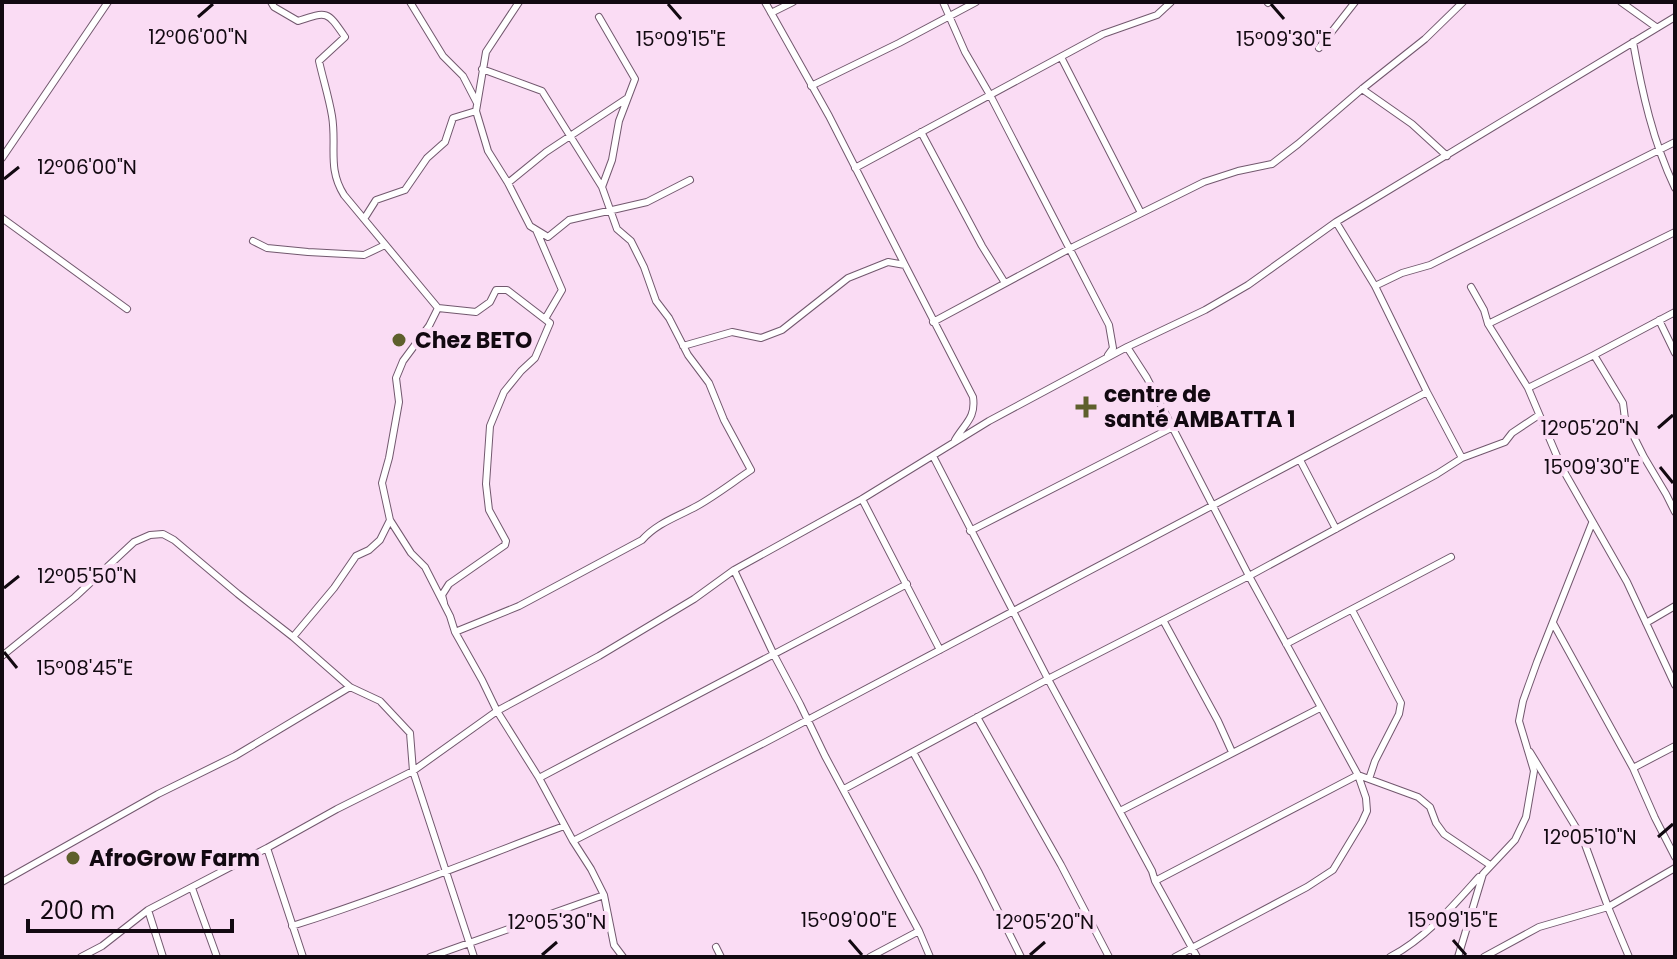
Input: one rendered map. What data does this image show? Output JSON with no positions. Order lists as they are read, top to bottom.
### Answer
{
  "places": {
    "other": ["Chez BETO", "AfroGrow Farm"],
    "health": ["centre de santé AMBATTA 1"]
  },
  "scale_bar": "200 m",
  "coordinates": [
    "12°06'00\"N",
    "15°09'15\"E",
    "15°09'30\"E",
    "12°05'20\"N",
    "12°05'50\"N",
    "15°08'45\"E",
    "12°05'10\"N",
    "15°09'00\"E",
    "12°05'30\"N"
  ]
}
